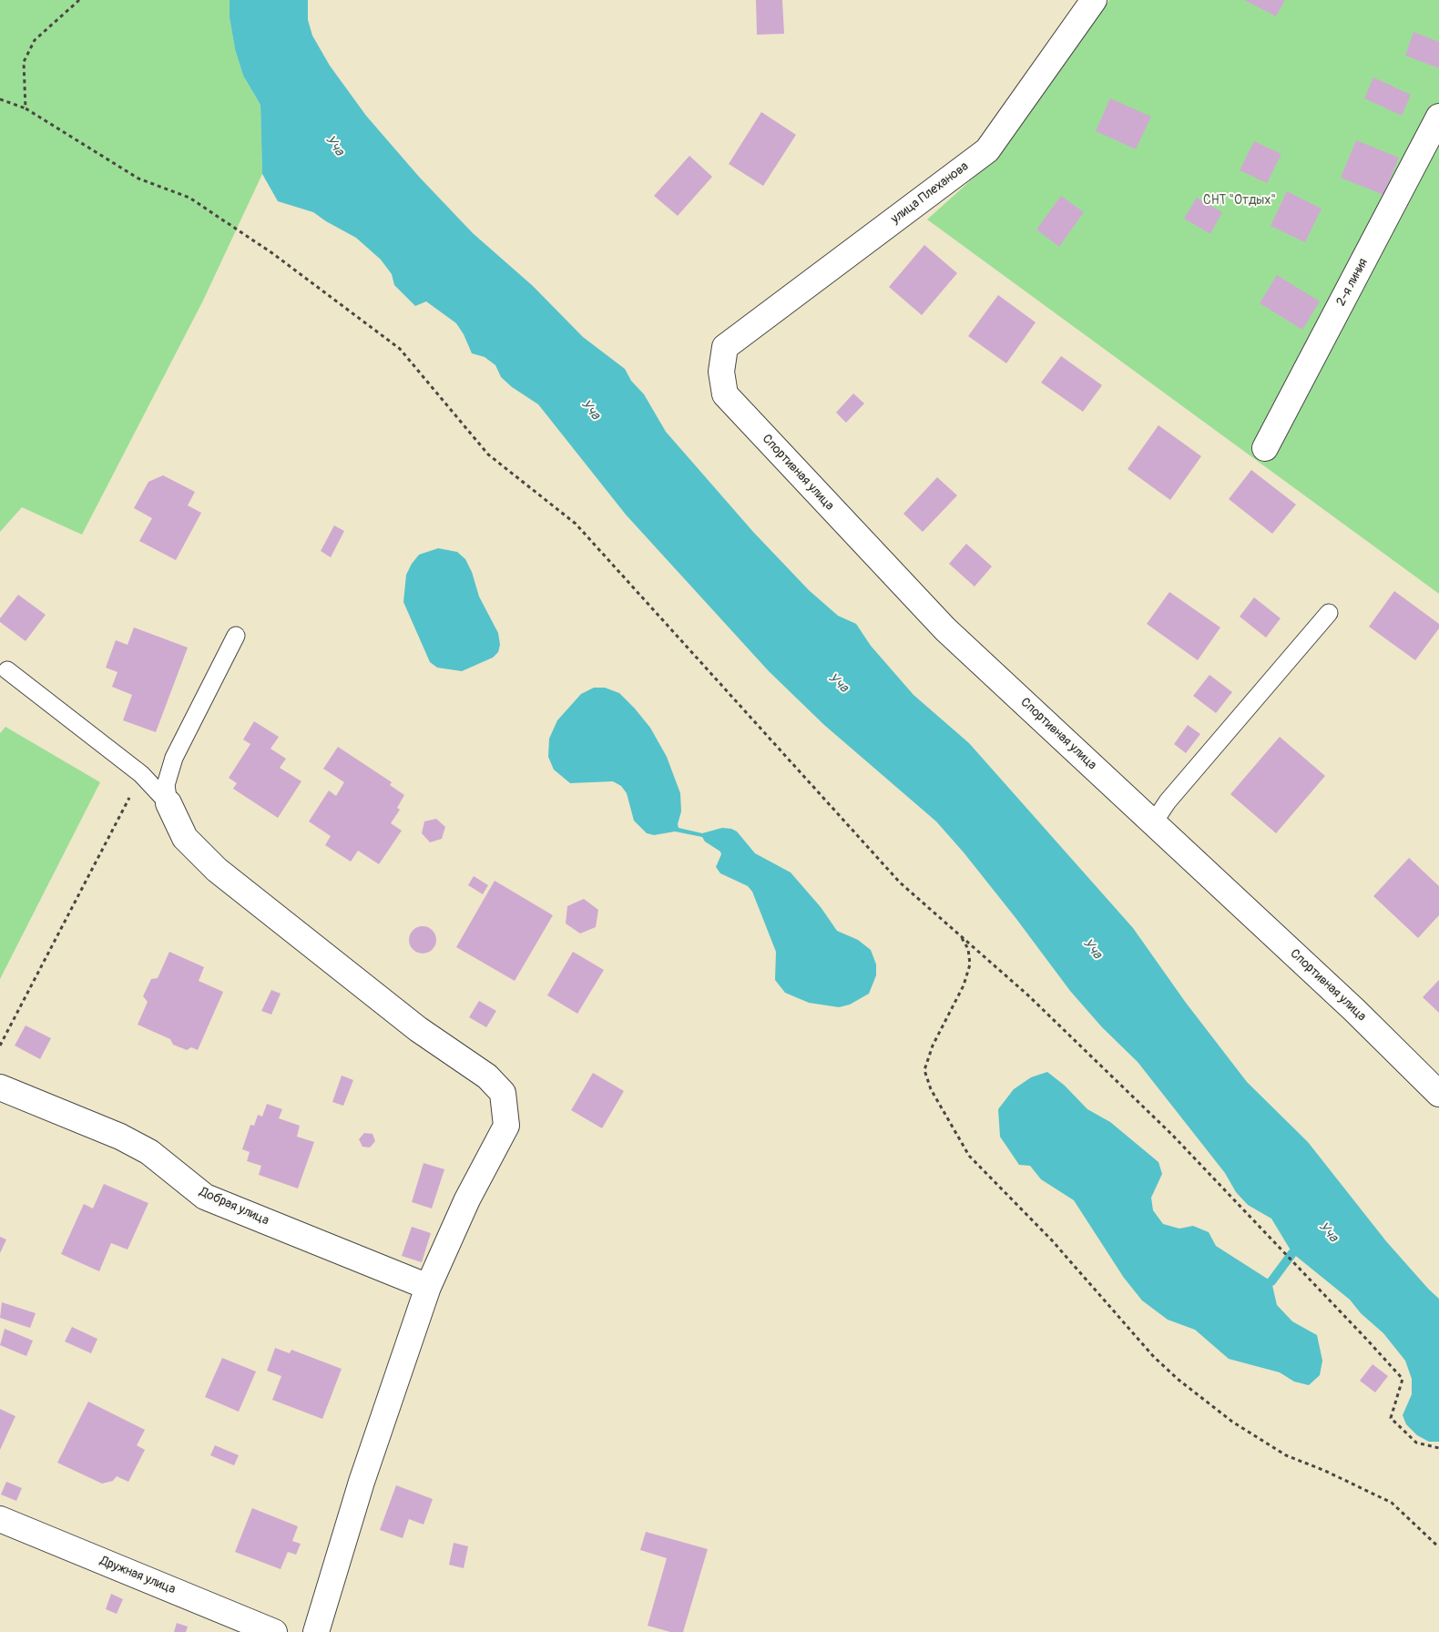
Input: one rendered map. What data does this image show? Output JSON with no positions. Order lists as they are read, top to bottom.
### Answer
{
  "streets": {
    "street": [
      "улица Плеханова",
      "2-я линия",
      "Спортивная улица",
      "Добрая улица",
      "Дружная улица"
    ]
  },
  "crossings": [
    ["улица Плеханова", "Спортивная улица"]
  ],
  "water": ["Уча"],
  "parks": ["СНТ \"Отдых\""]
}
